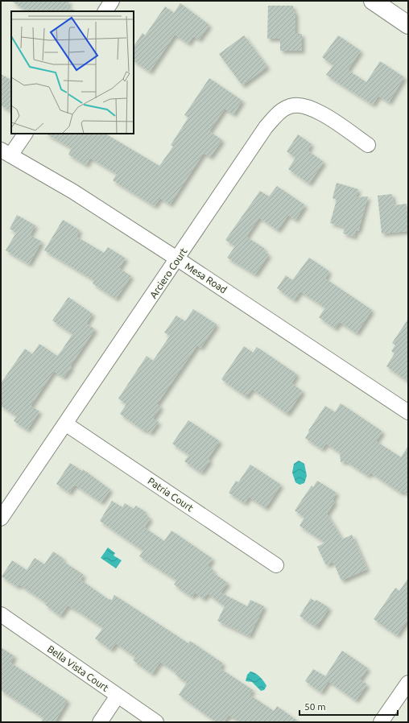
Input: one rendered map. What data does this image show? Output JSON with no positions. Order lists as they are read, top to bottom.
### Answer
{
  "streets": {
    "street": [
      "Arciero Court",
      "Mesa Road",
      "Patria Court",
      "Bella Vista Court"
    ]
  },
  "crossings": [
    ["Arciero Court", "Mesa Road"],
    ["Arciero Court", "Patria Court"]
  ],
  "scale_bar": "50 m"
}
